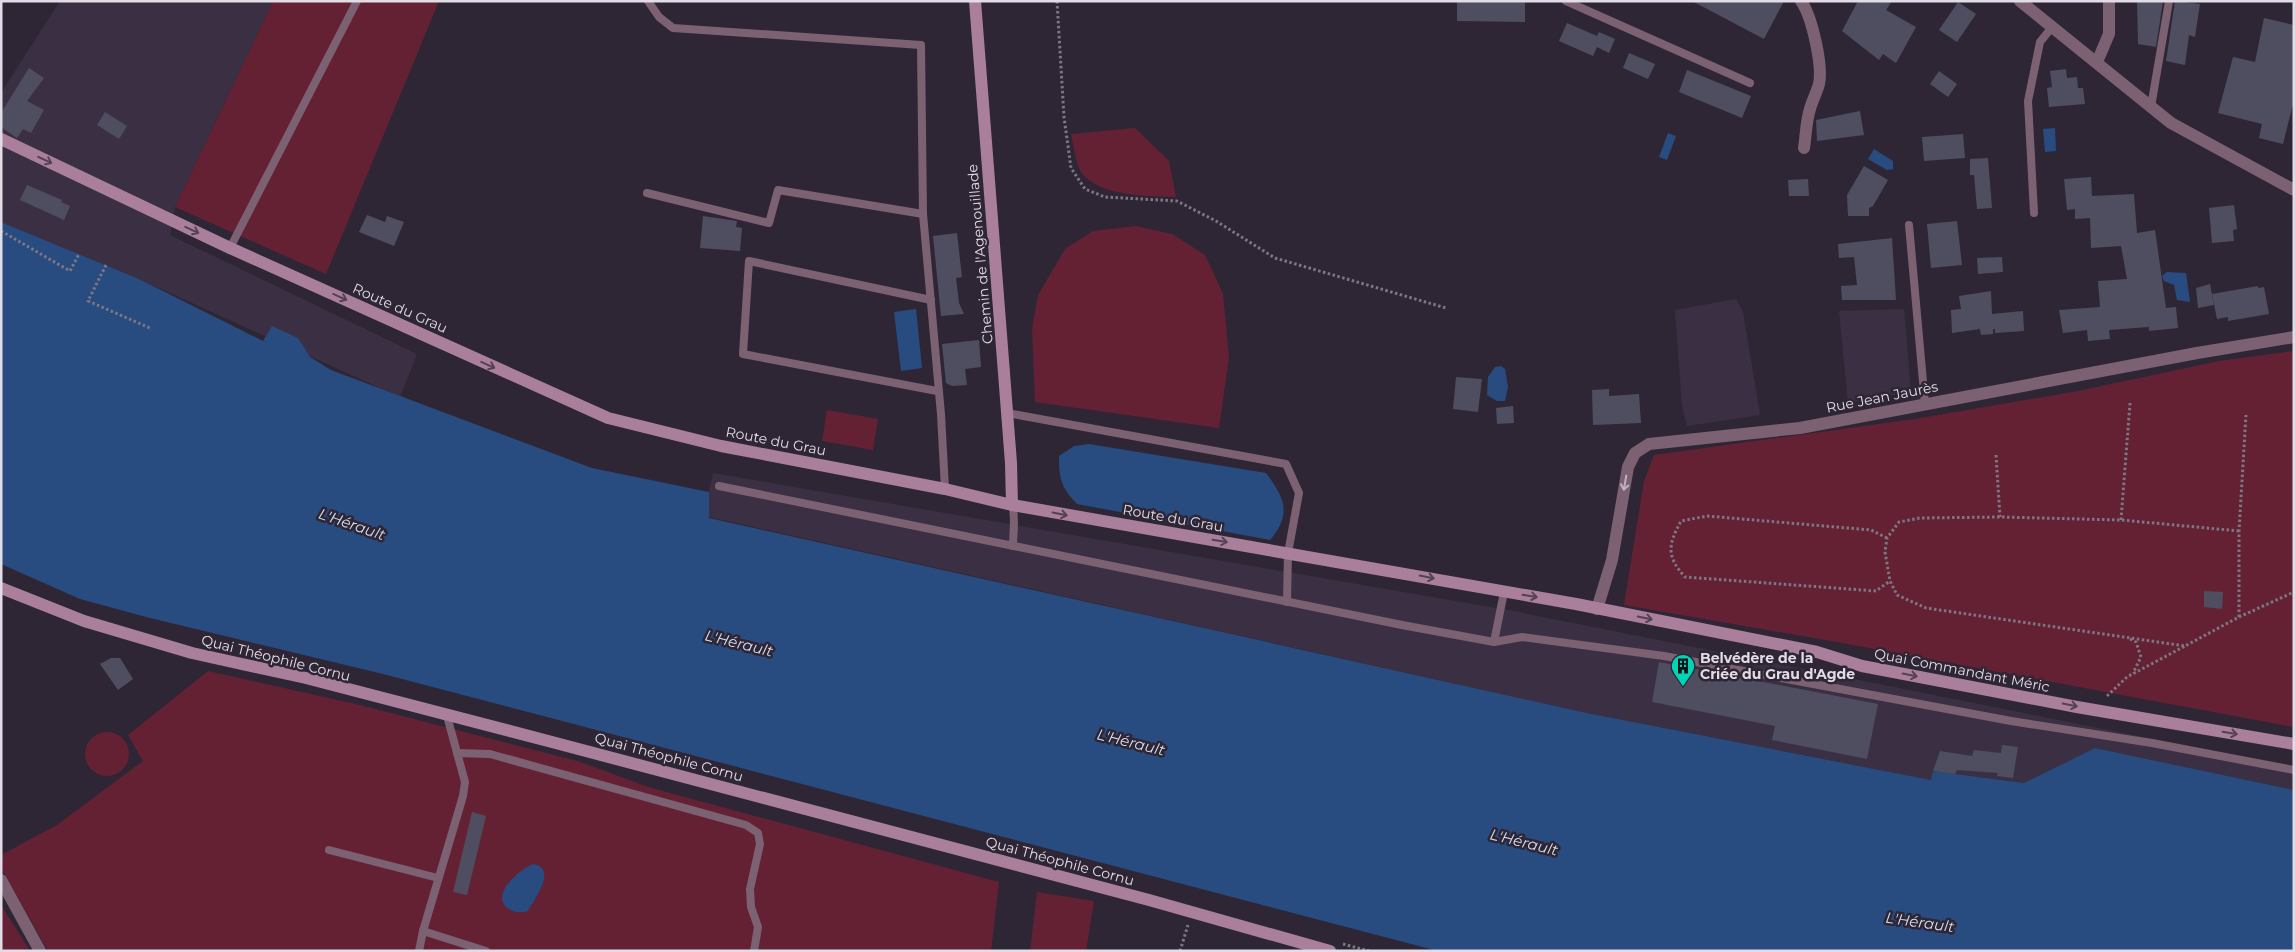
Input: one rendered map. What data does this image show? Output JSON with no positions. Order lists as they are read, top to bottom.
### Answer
{
  "streets": {
    "street": [
      "Chemin de l'Agenouillade",
      "Route du Grau",
      "Rue Jean Jaurès",
      "Quai Théophile Cornu",
      "Quai Commandant Méric"
    ]
  },
  "crossings": [
    ["Chemin de l'Agenouillade", "Route du Grau"],
    ["Route du Grau", "Rue Jean Jaurès"],
    ["Route du Grau", "Quai Commandant Méric"],
    ["Rue Jean Jaurès", "Quai Commandant Méric"]
  ],
  "one_way": ["Route du Grau", "Rue Jean Jaurès", "Quai Commandant Méric"],
  "water": ["L'Hérault"],
  "places": {
    "building": ["Belvédère de la Criée du Grau d'Agde"]
  }
}
